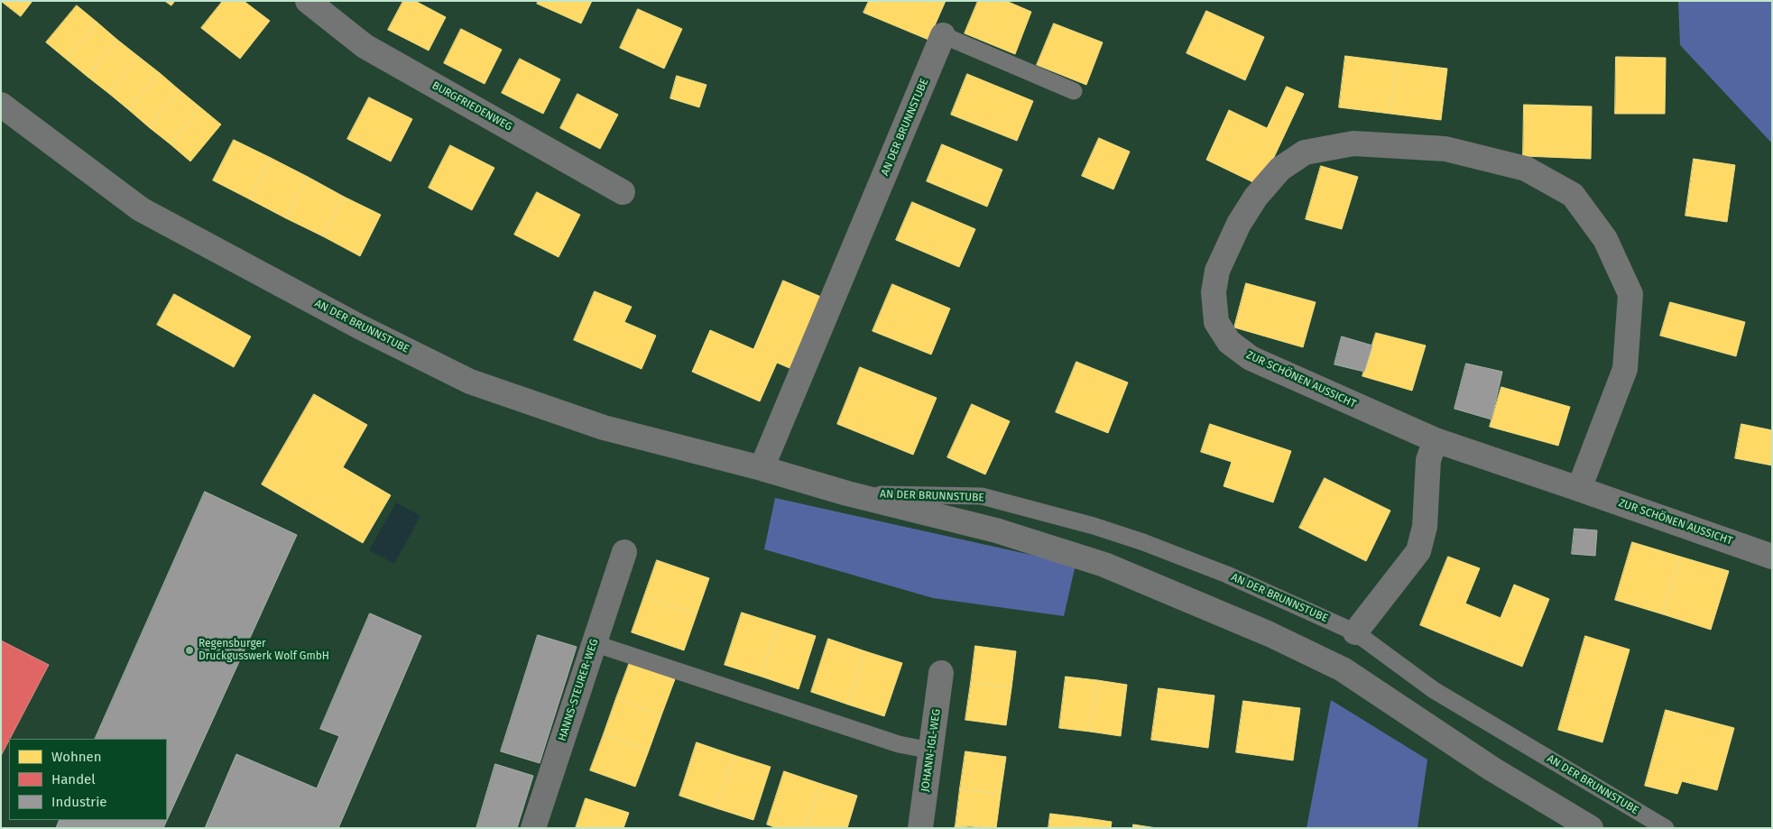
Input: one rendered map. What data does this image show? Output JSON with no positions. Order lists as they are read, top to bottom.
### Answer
{
  "streets": {
    "street": [
      "BURGFRIEDENWEG",
      "AN DER BRUNNSTUBE",
      "ZUR SCHÖNEN AUSSICHT",
      "HANNS-STEURER-WEG",
      "JOHANN-IGL-WEG"
    ]
  },
  "places": ["Regensburger Druckgusswerk Wolf GmbH"],
  "legend": ["Wohnen", "Handel", "Industrie"]
}
